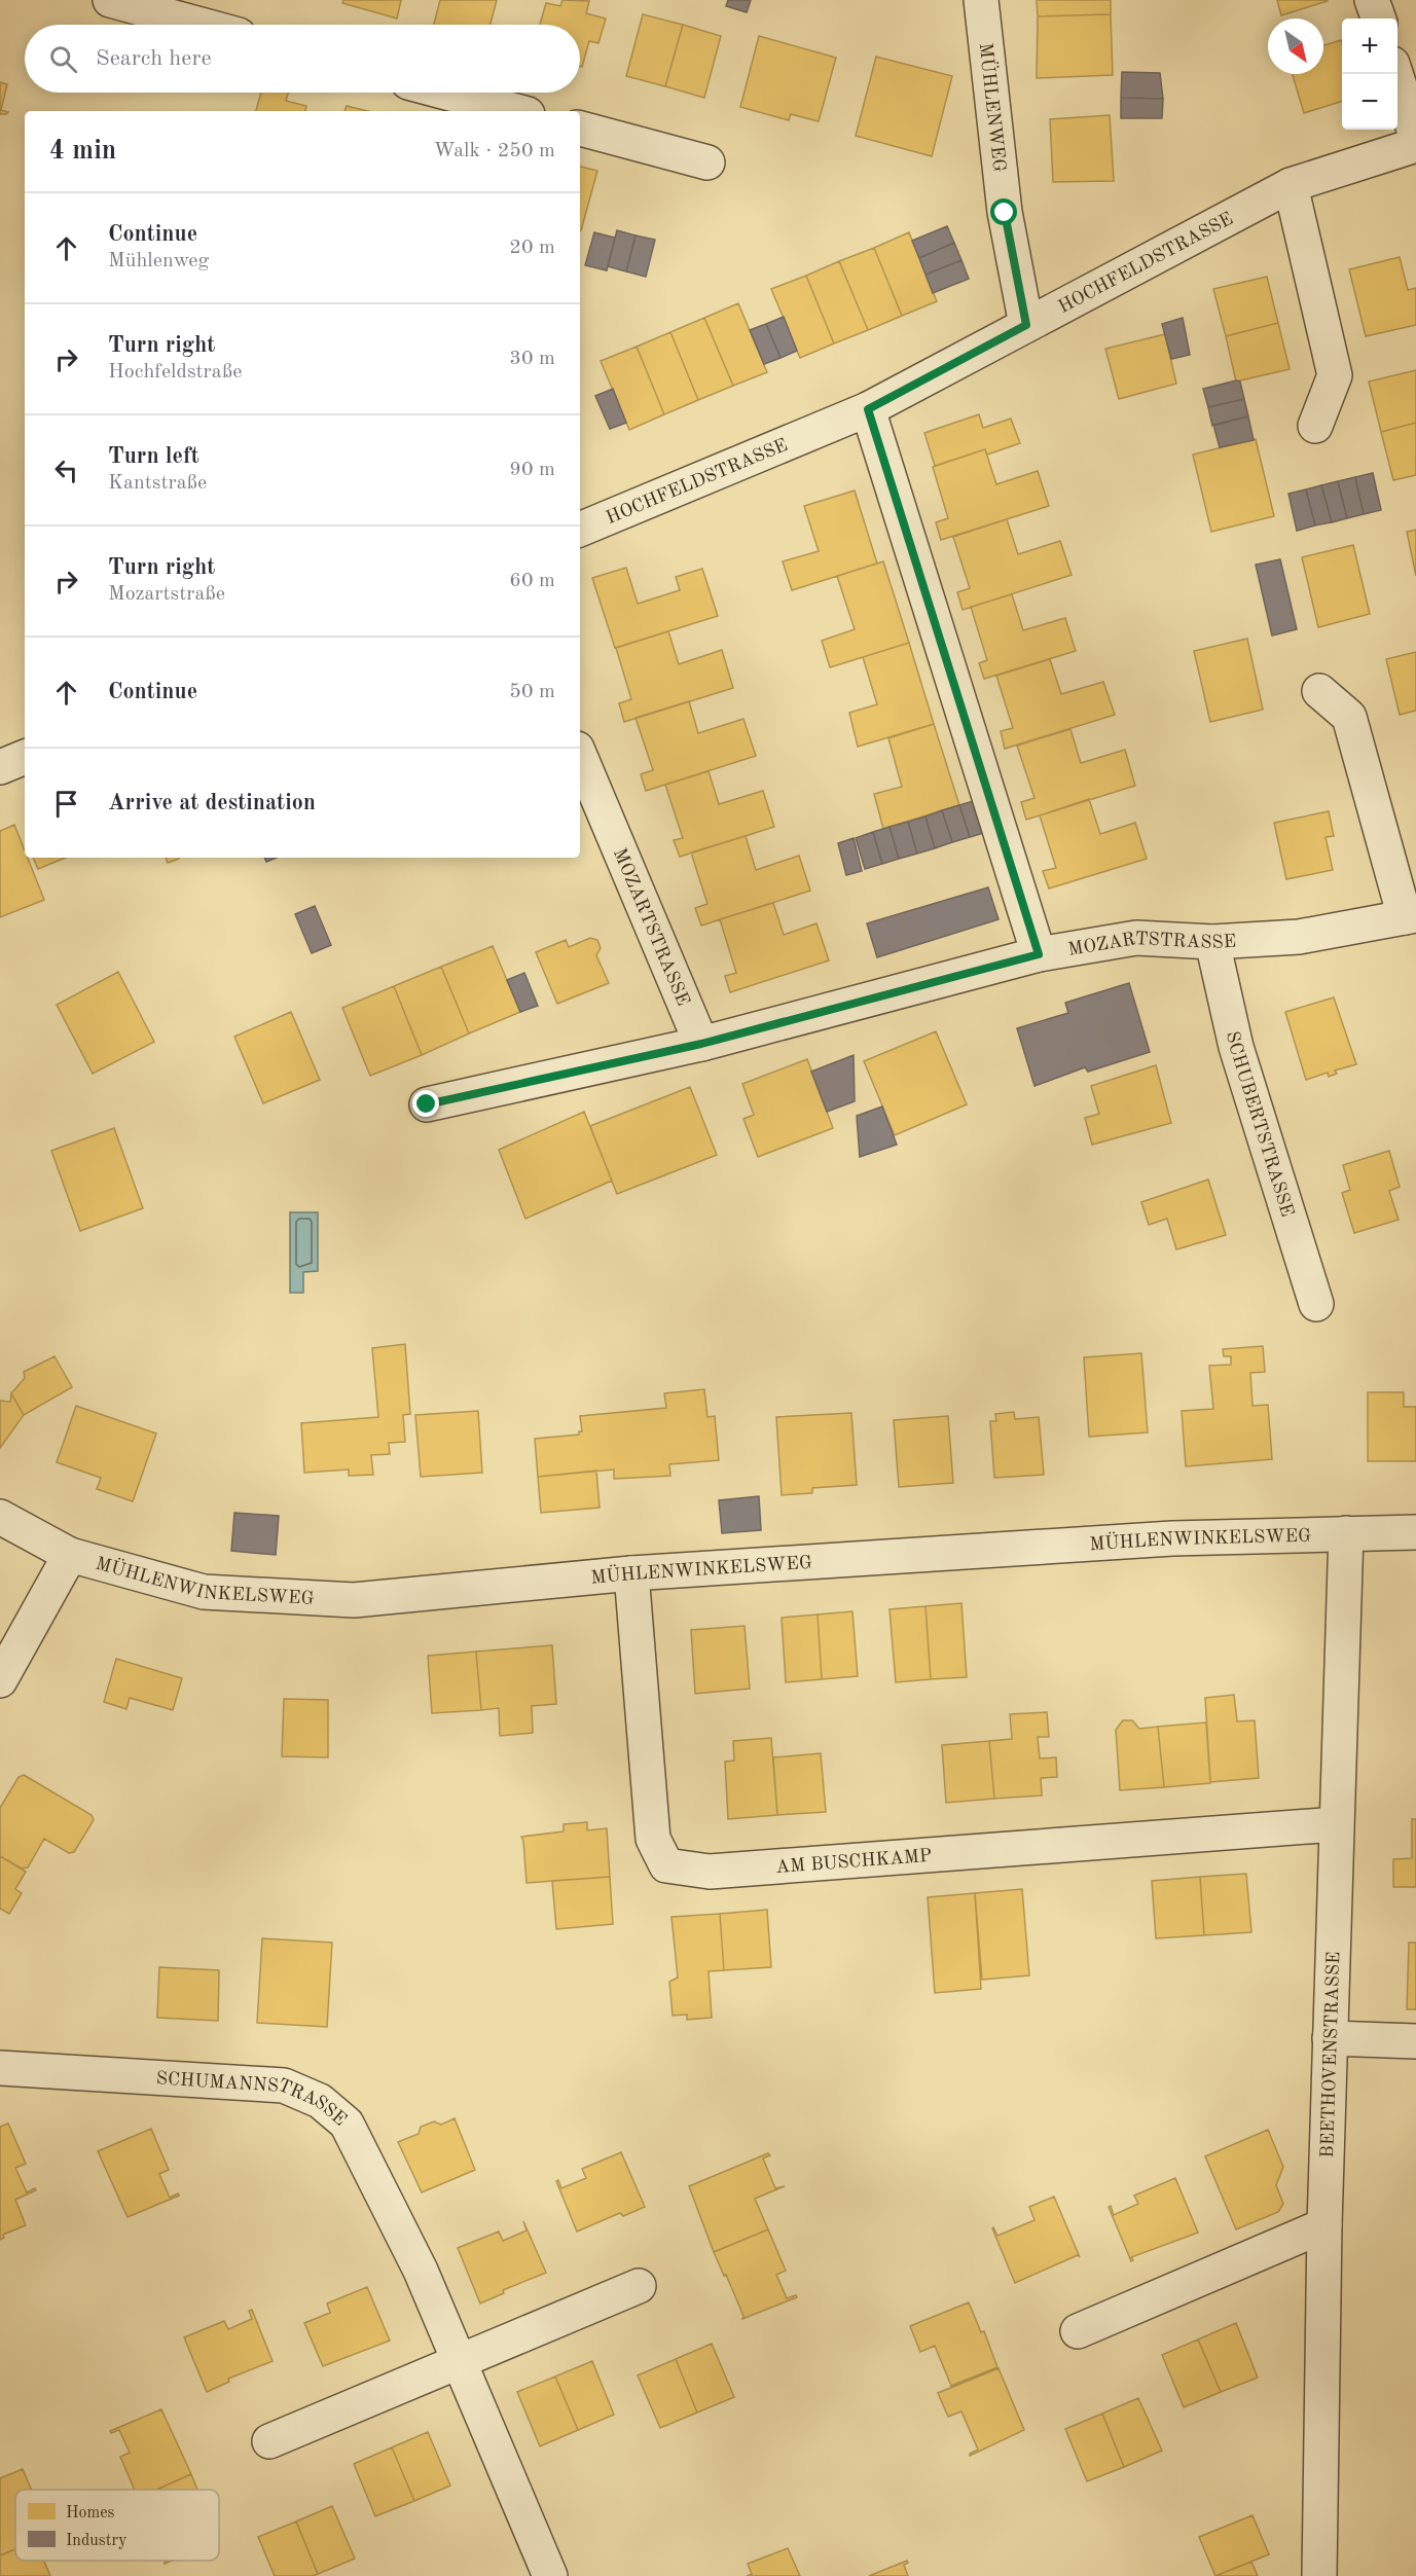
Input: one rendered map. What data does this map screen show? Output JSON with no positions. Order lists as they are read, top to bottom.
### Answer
{
  "streets": {
    "street": [
      "MÜHLENWEG",
      "HOCHFELDSTRASSE",
      "MOZARTSTRASSE",
      "SCHUBERTSTRASSE",
      "MÜHLENWINKELSWEG",
      "AM BUSCHKAMP",
      "BEETHOVENSTRASSE",
      "SCHUMANNSTRASSE"
    ]
  },
  "crossings": [
    ["MÜHLENWEG", "HOCHFELDSTRASSE"],
    ["MOZARTSTRASSE", "SCHUBERTSTRASSE"],
    ["MÜHLENWINKELSWEG", "AM BUSCHKAMP"],
    ["MÜHLENWINKELSWEG", "BEETHOVENSTRASSE"],
    ["AM BUSCHKAMP", "BEETHOVENSTRASSE"]
  ],
  "legend": ["Homes", "Industry"],
  "north": "bottom right",
  "page": {
    "map_buttons": ["+", "−"],
    "search": "Search here",
    "heading": ["4 min", "Walk · 250 m"],
    "list": [
      ["Continue", "Mühlenweg", "20 m"],
      ["Turn right", "Hochfeldstraße", "30 m"],
      ["Turn left", "Kantstraße", "90 m"],
      ["Turn right", "Mozartstraße", "60 m"],
      ["Continue", "50 m"],
      "Arrive at destination"
    ]
  }
}
